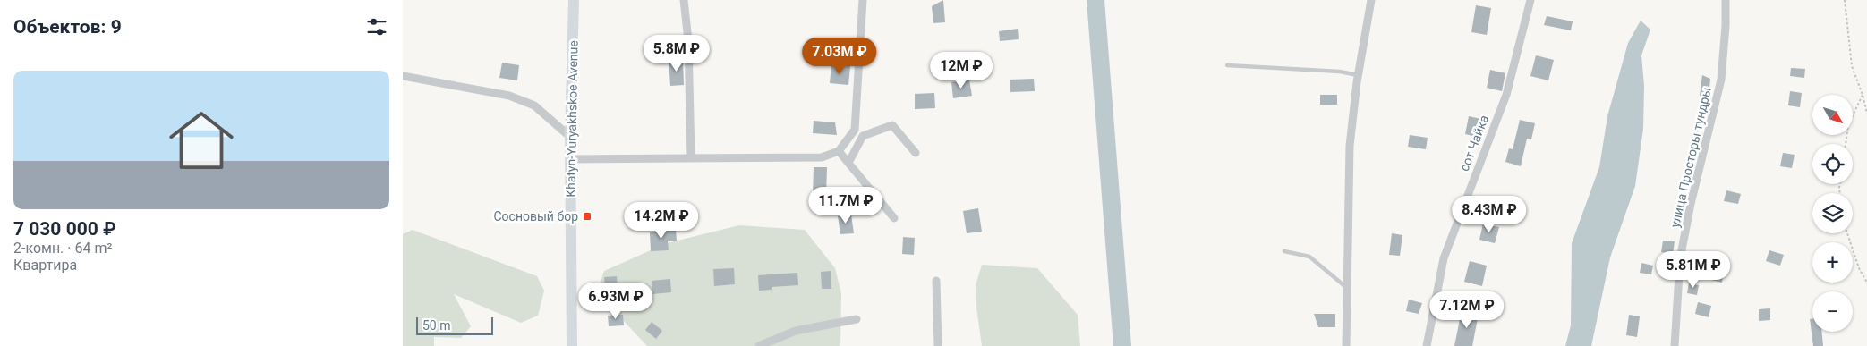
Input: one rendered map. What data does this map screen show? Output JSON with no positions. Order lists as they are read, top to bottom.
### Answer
{
  "streets": {
    "main road": ["Khatyn-Yuryakhskoe Avenue"],
    "street": ["сот Чайка", "улица Просторы тундры"]
  },
  "places": {
    "transit": ["Сосновый бор"]
  },
  "scale_bar": "50 m",
  "north": "bottom right",
  "page": {
    "heading": "Объектов: 9",
    "price": [
      "5.8M ₽",
      "7.03M ₽",
      "12M ₽",
      "11.7M ₽",
      "8.43M ₽",
      "14.2M ₽",
      "5.81M ₽",
      "6.93M ₽",
      "7.12M ₽"
    ],
    "list": [
      {
        "name": "7 030 000 ₽",
        "note": "2-комн. · 64 m² · Квартира"
      }
    ],
    "map_buttons": ["+", "−"],
    "scale": "50 m"
  }
}
